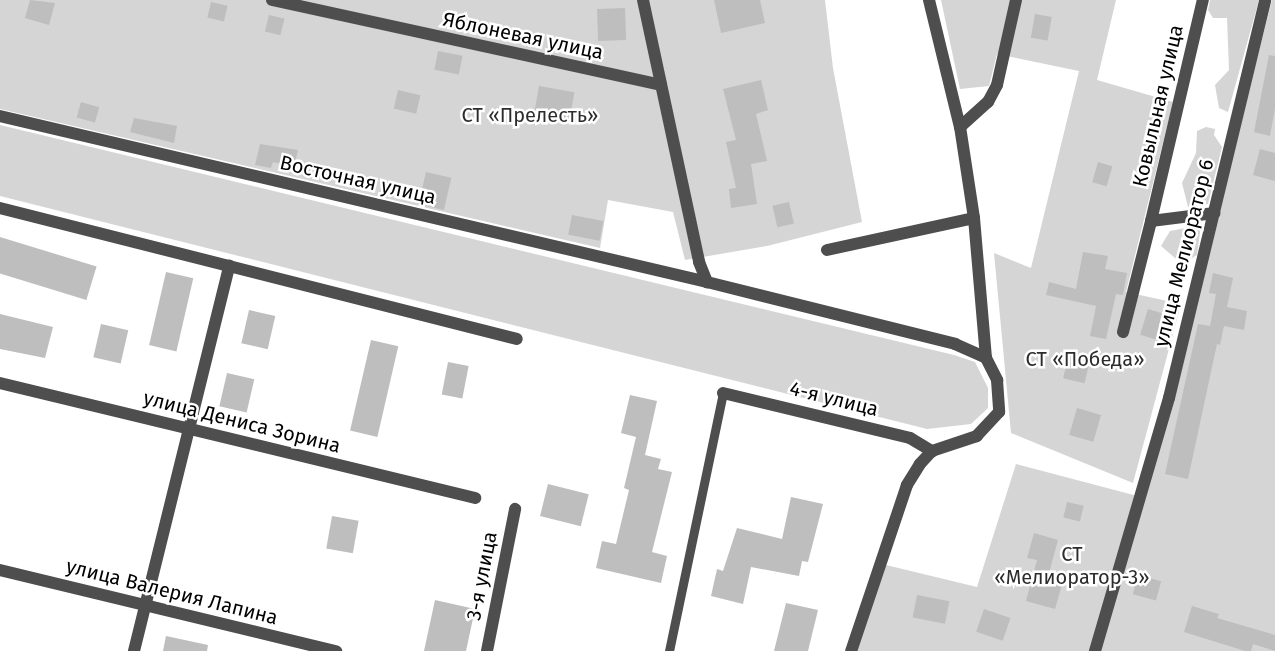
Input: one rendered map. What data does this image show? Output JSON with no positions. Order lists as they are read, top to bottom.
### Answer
{
  "streets": {
    "street": [
      "Яблоневая улица",
      "Ковыльная улица",
      "Восточная улица",
      "улица Мелиоратор 6",
      "4-я улица",
      "улица Дениса Зорина",
      "3-я улица",
      "улица Валерия Лапина"
    ]
  },
  "parks": ["СТ «Прелесть»", "СТ «Победа»", "СТ «Мелиоратор-3»"]
}
